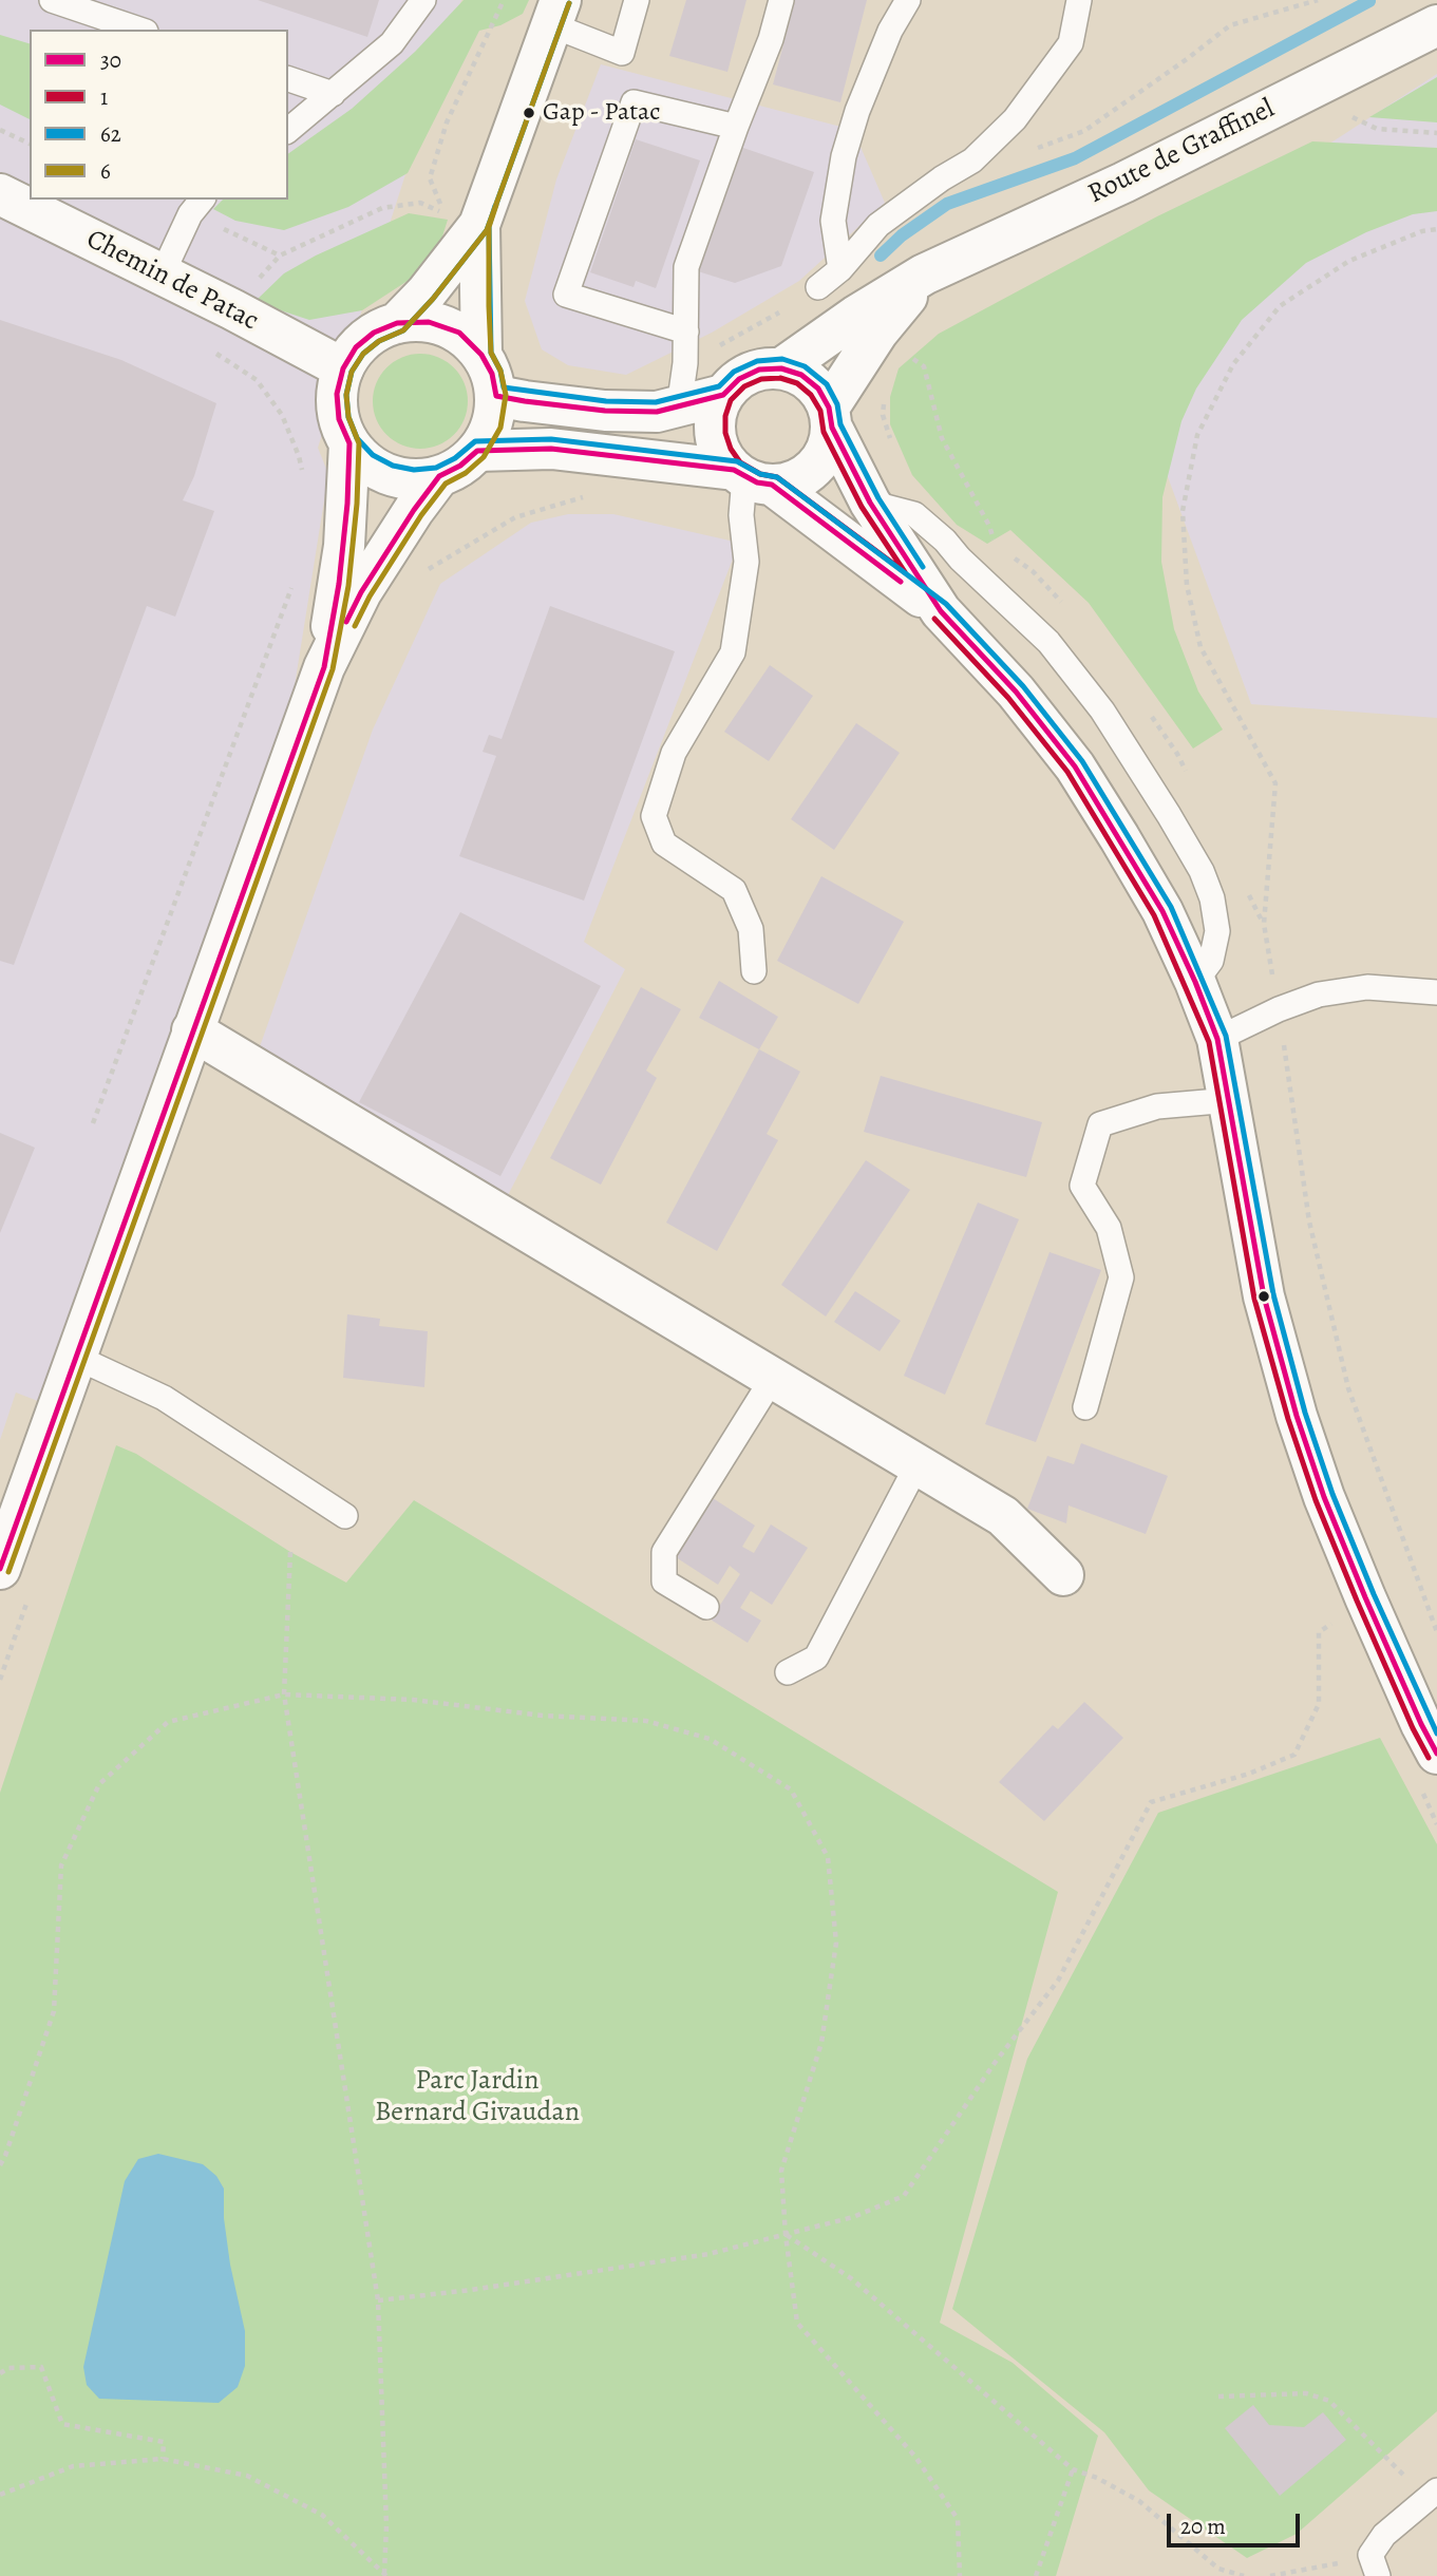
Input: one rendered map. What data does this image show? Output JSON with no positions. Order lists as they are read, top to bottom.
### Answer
{
  "streets": {
    "street": ["Route de Graffinel", "Chemin de Patac"]
  },
  "parks": ["Parc Jardin Bernard Givaudan"],
  "places": ["Gap - Patac"],
  "lines": [
    "transit line 62",
    "transit line 6",
    "transit line 30",
    "transit line 1"
  ],
  "legend": [
    "30",
    "1",
    "62",
    "6"
  ],
  "scale_bar": "20 m"
}
